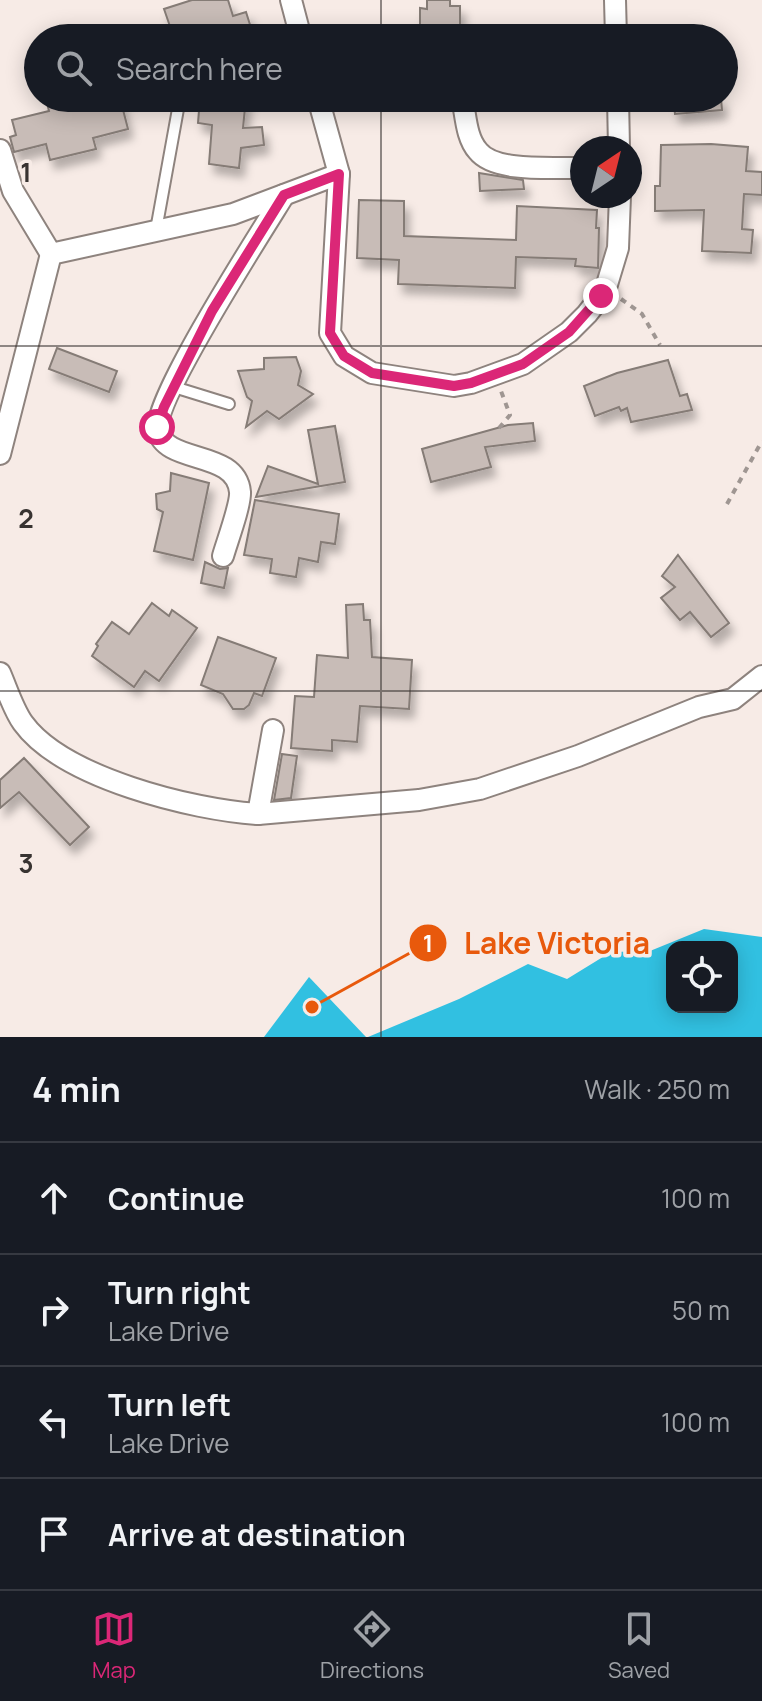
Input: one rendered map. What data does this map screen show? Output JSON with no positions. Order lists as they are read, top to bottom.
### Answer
{
  "places": ["Lake Victoria"],
  "north": "top right",
  "page": {
    "search": "Search here",
    "heading": ["4 min", "Walk · 250 m"],
    "list": [
      ["Continue", "100 m"],
      ["Turn right", "Lake Drive", "50 m"],
      ["Turn left", "Lake Drive", "100 m"],
      "Arrive at destination"
    ],
    "nav": ["Map", "Directions", "Saved"]
  },
  "grid": {
    "rows": ["1", "2", "3"]
  }
}
